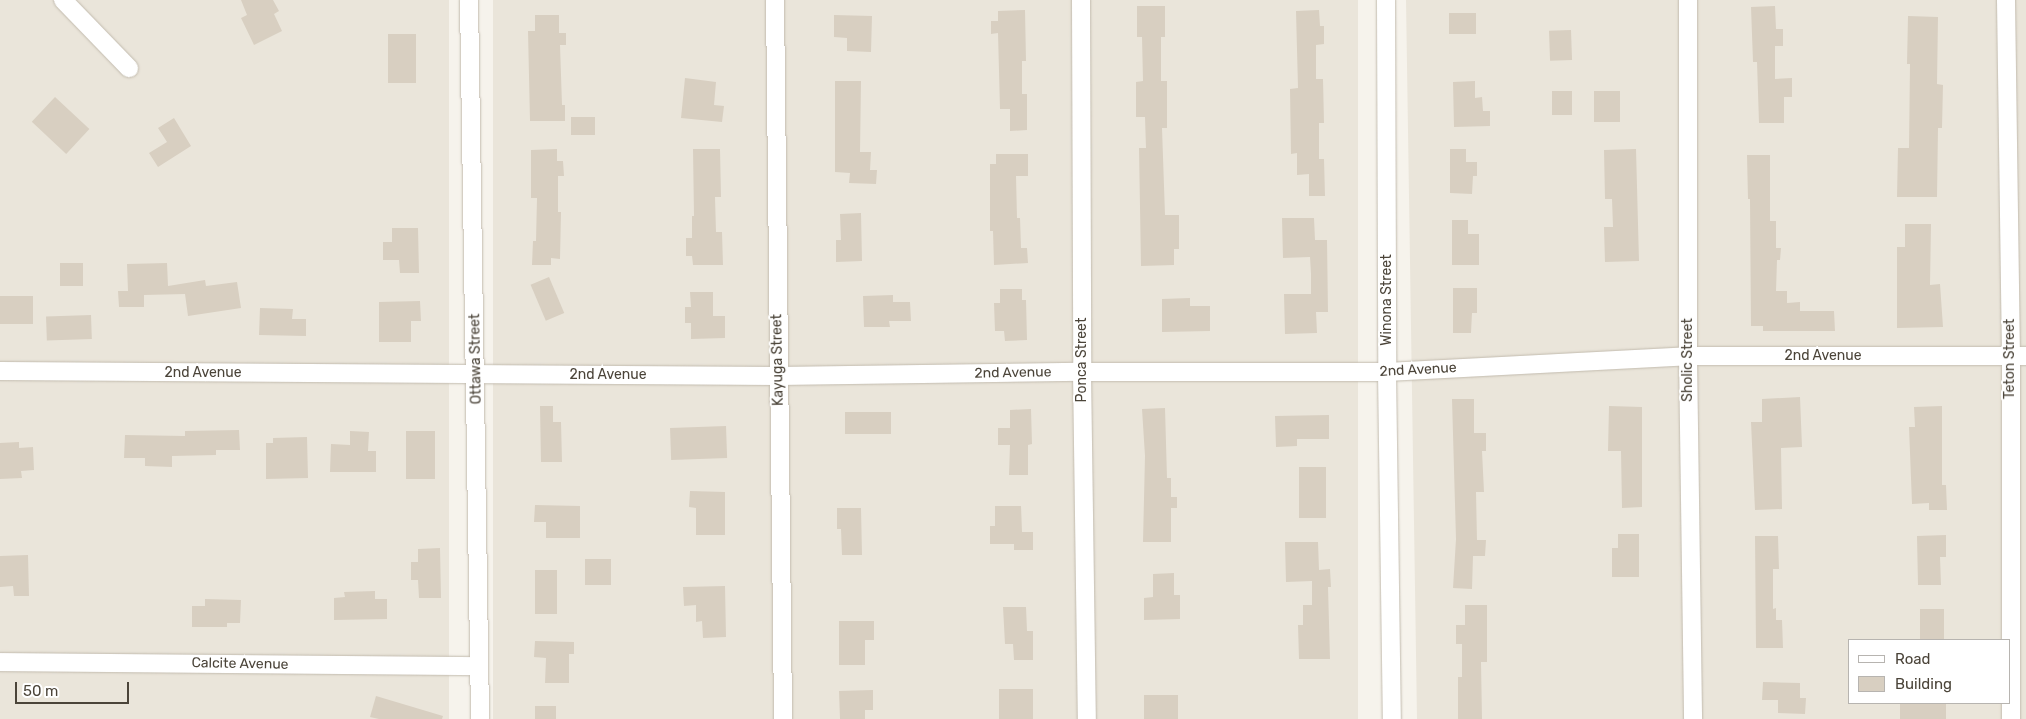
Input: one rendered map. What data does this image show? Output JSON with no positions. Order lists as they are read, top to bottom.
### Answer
{
  "streets": {
    "street": [
      "Winona Street",
      "2nd Avenue",
      "Ottawa Street",
      "Teton Street",
      "Kayuga Street",
      "Ponca Street",
      "Sholic Street",
      "Calcite Avenue"
    ]
  },
  "crossings": [
    ["Winona Street", "2nd Avenue"],
    ["2nd Avenue", "Ottawa Street"],
    ["2nd Avenue", "Teton Street"],
    ["2nd Avenue", "Kayuga Street"],
    ["2nd Avenue", "Ponca Street"],
    ["2nd Avenue", "Sholic Street"],
    ["Ottawa Street", "Calcite Avenue"]
  ],
  "legend": ["Road", "Building"],
  "scale_bar": "50 m"
}
